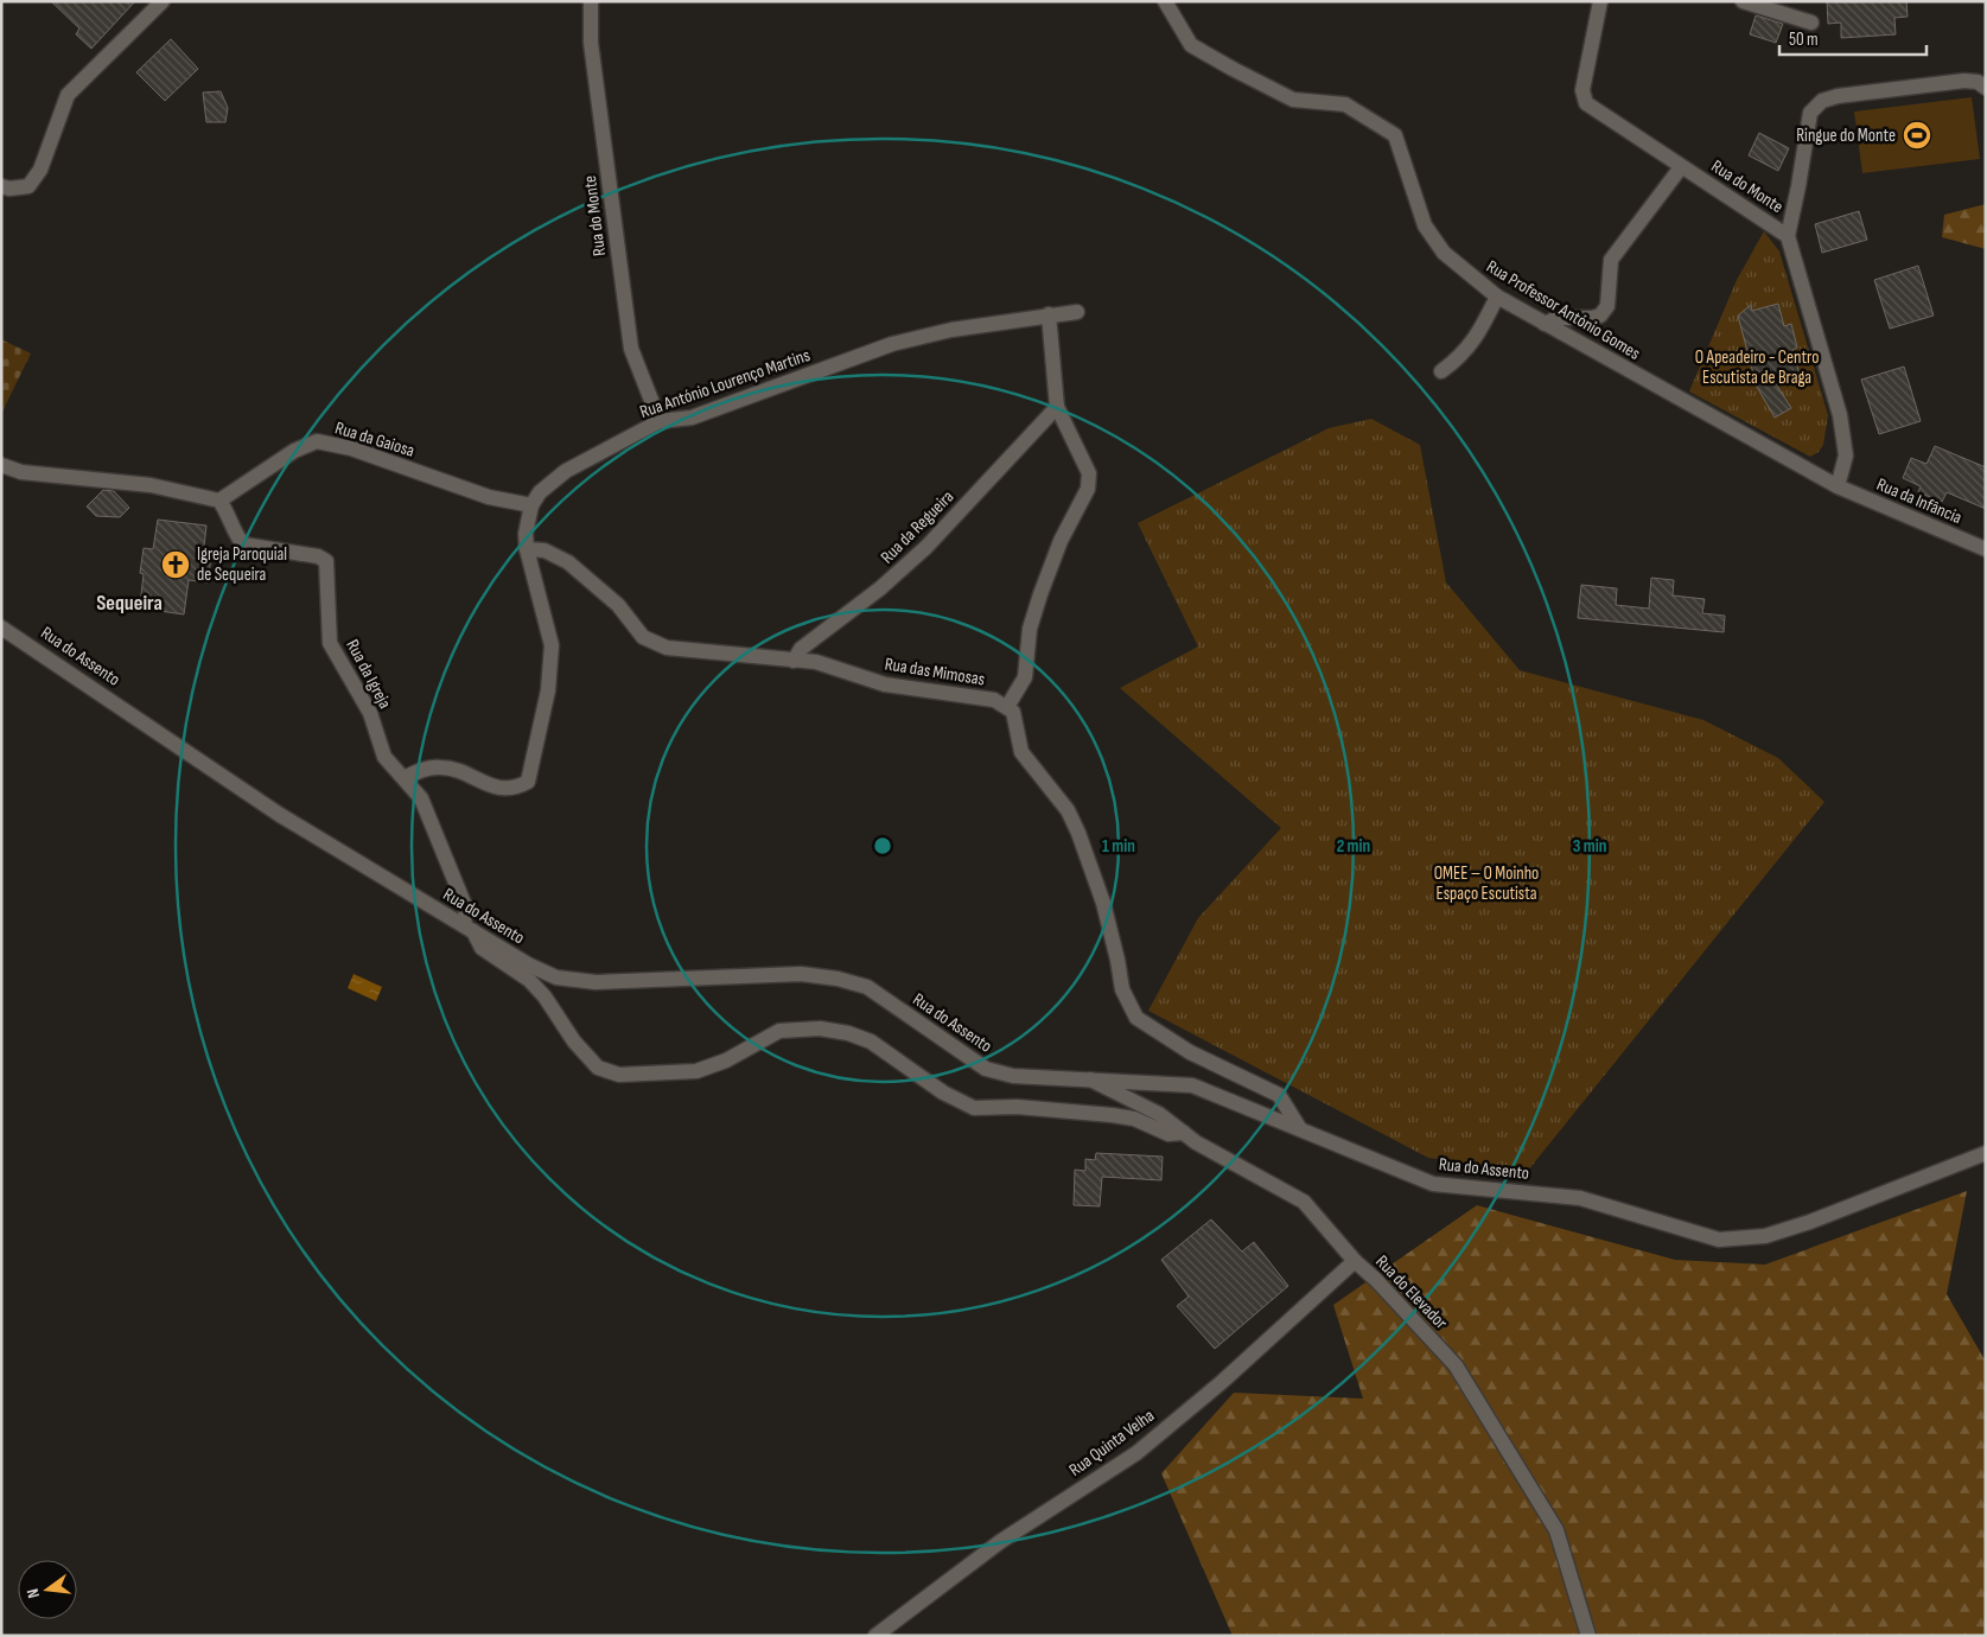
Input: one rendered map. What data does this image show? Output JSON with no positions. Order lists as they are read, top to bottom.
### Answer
{
  "streets": {
    "street": [
      "Rua do Monte",
      "Rua Professor António Gomes",
      "Rua António Lourenço Martins",
      "Rua da Gaiosa",
      "Rua da Infância",
      "Rua da Regueira",
      "Rua do Assento",
      "Rua das Mimosas",
      "Rua da Igreja",
      "Rua do Elevador",
      "Rua Quinta Velha"
    ]
  },
  "crossings": [
    ["Rua do Monte", "Rua Professor António Gomes"],
    ["Rua do Monte", "Rua António Lourenço Martins"],
    ["Rua do Monte", "Rua da Infância"],
    ["Rua Professor António Gomes", "Rua da Infância"],
    ["Rua António Lourenço Martins", "Rua da Gaiosa"],
    ["Rua António Lourenço Martins", "Rua das Mimosas"],
    ["Rua António Lourenço Martins", "Rua da Igreja"],
    ["Rua da Gaiosa", "Rua da Igreja"],
    ["Rua da Regueira", "Rua das Mimosas"],
    ["Rua do Assento", "Rua da Igreja"],
    ["Rua do Assento", "Rua do Elevador"],
    ["Rua do Elevador", "Rua Quinta Velha"]
  ],
  "districts": ["Sequeira"],
  "parks": ["O Apeadeiro - Centro Escutista de Braga", "OMEE – O Moinho Espaço Escutista"],
  "places": {
    "sports": ["Ringue do Monte"],
    "church": ["Igreja Paroquial de Sequeira"]
  },
  "scale_bar": "50 m",
  "north": "left",
  "rings": ["1 min", "2 min", "3 min"]
}
